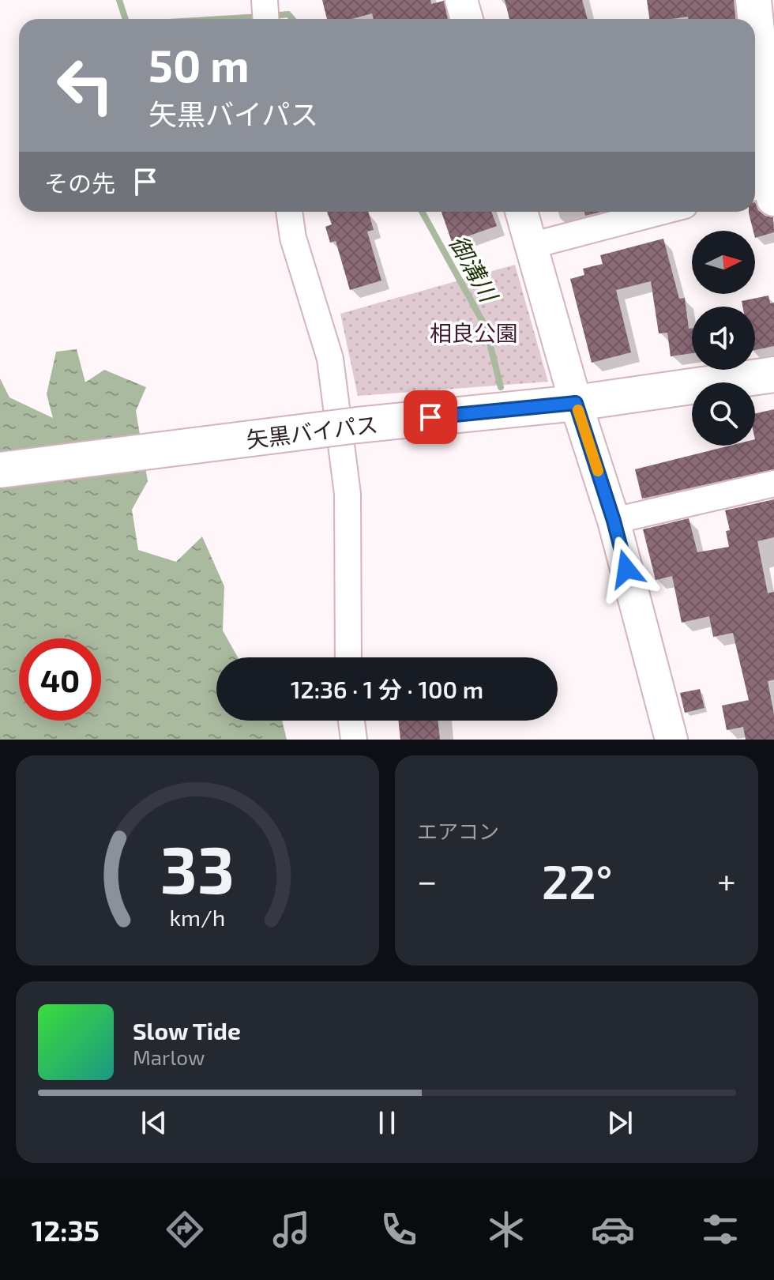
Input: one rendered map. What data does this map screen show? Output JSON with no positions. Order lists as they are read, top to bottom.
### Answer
{
  "streets": {
    "main road": ["矢黒バイパス"]
  },
  "water": ["御溝川"],
  "parks": ["相良公園"],
  "north": "right",
  "page": {
    "turn": ["50 m", "矢黒バイパス"],
    "then": "その先",
    "limit": "40",
    "trip": "12:36 · 1 分 · 100 m",
    "tile": "エアコン",
    "heat": ["−", "22°", "+"],
    "song": ["Slow Tide", "Marlow"],
    "tabs": "12:35",
    "gauge": ["33", "km/h"]
  }
}
